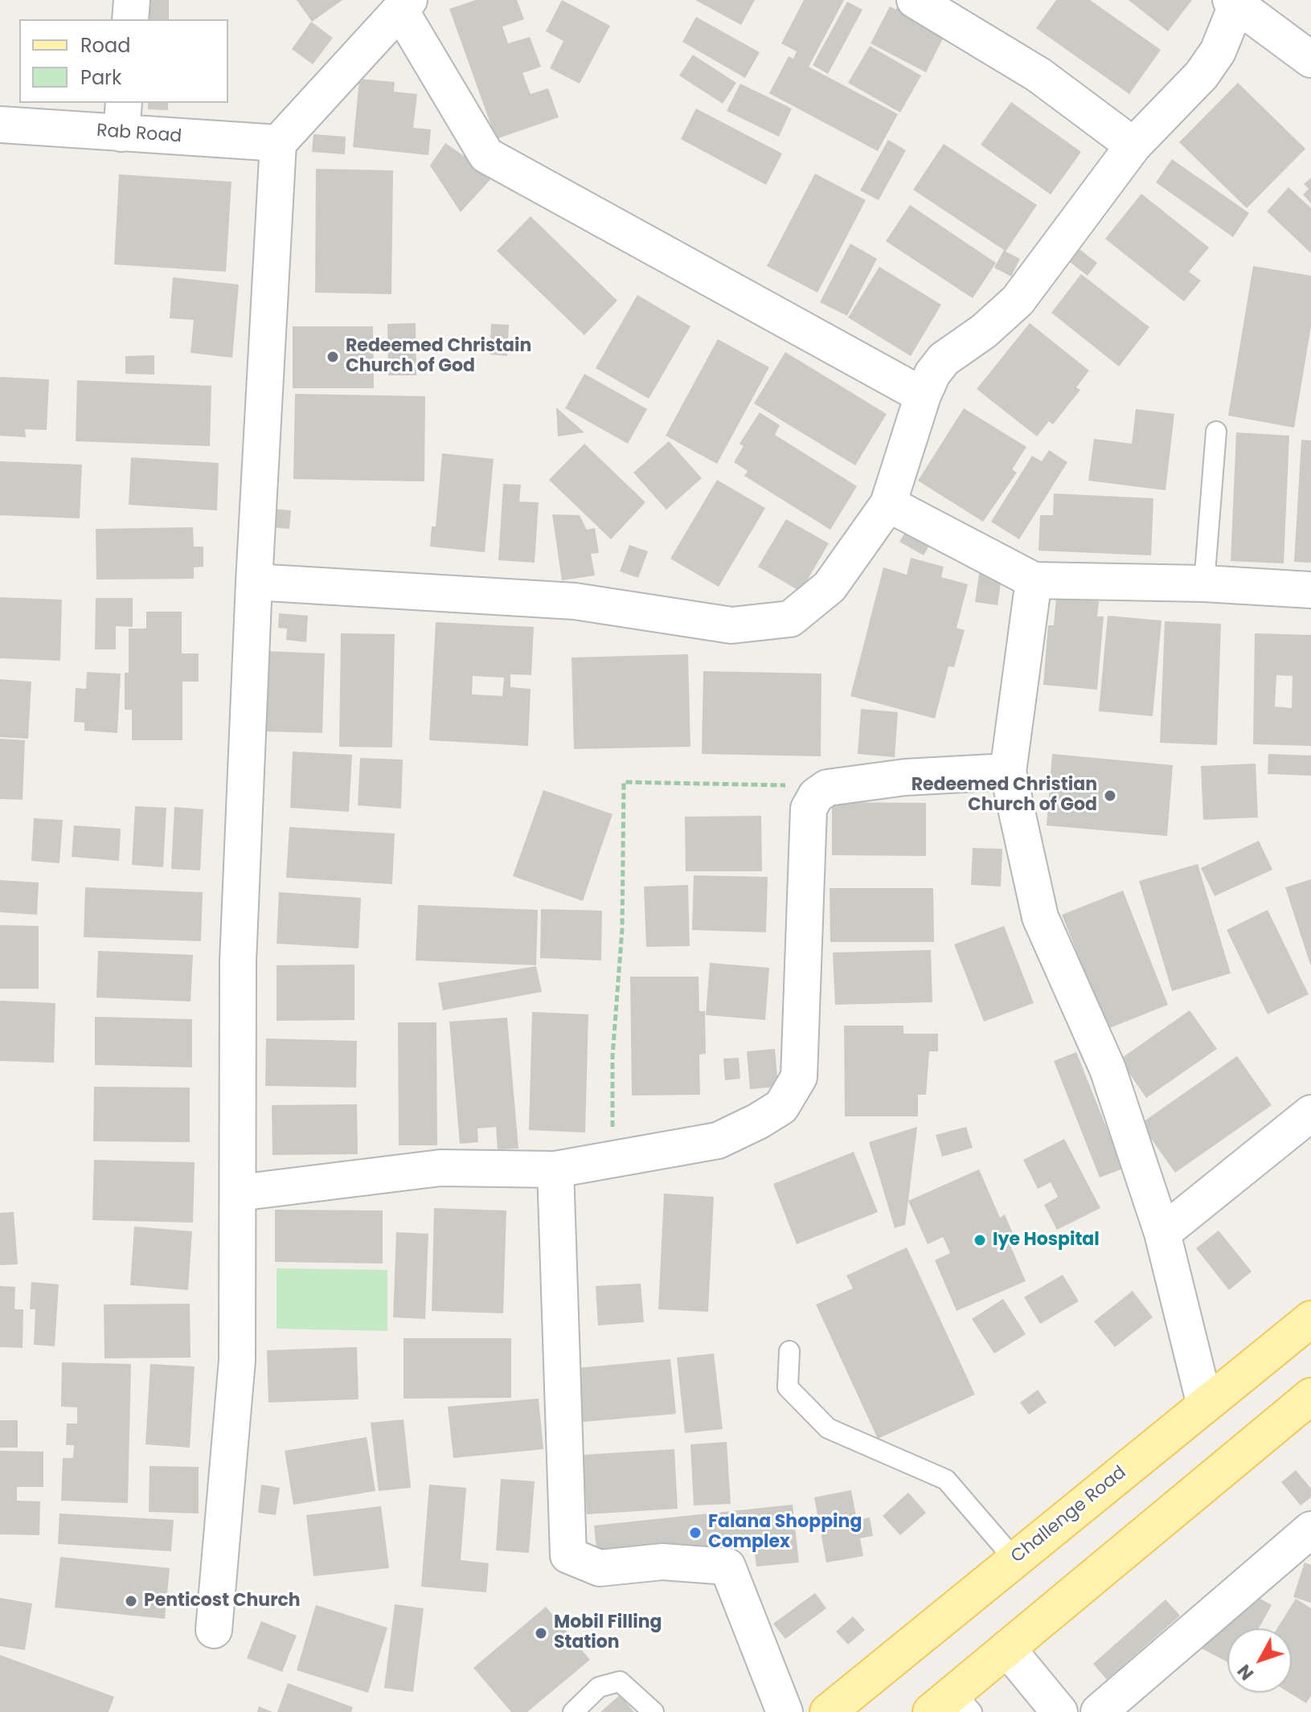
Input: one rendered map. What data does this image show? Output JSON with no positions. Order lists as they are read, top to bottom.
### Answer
{
  "streets": {
    "main road": ["Challenge Road"],
    "street": ["Rab Road"]
  },
  "places": [
    "Redeemed Christain Church of God",
    "Redeemed Christian Church of God",
    "Iye Hospital",
    "Falana Shopping Complex",
    "Penticost Church",
    "Mobil Filling Station"
  ],
  "legend": ["Road", "Park"],
  "north": "bottom left"
}
